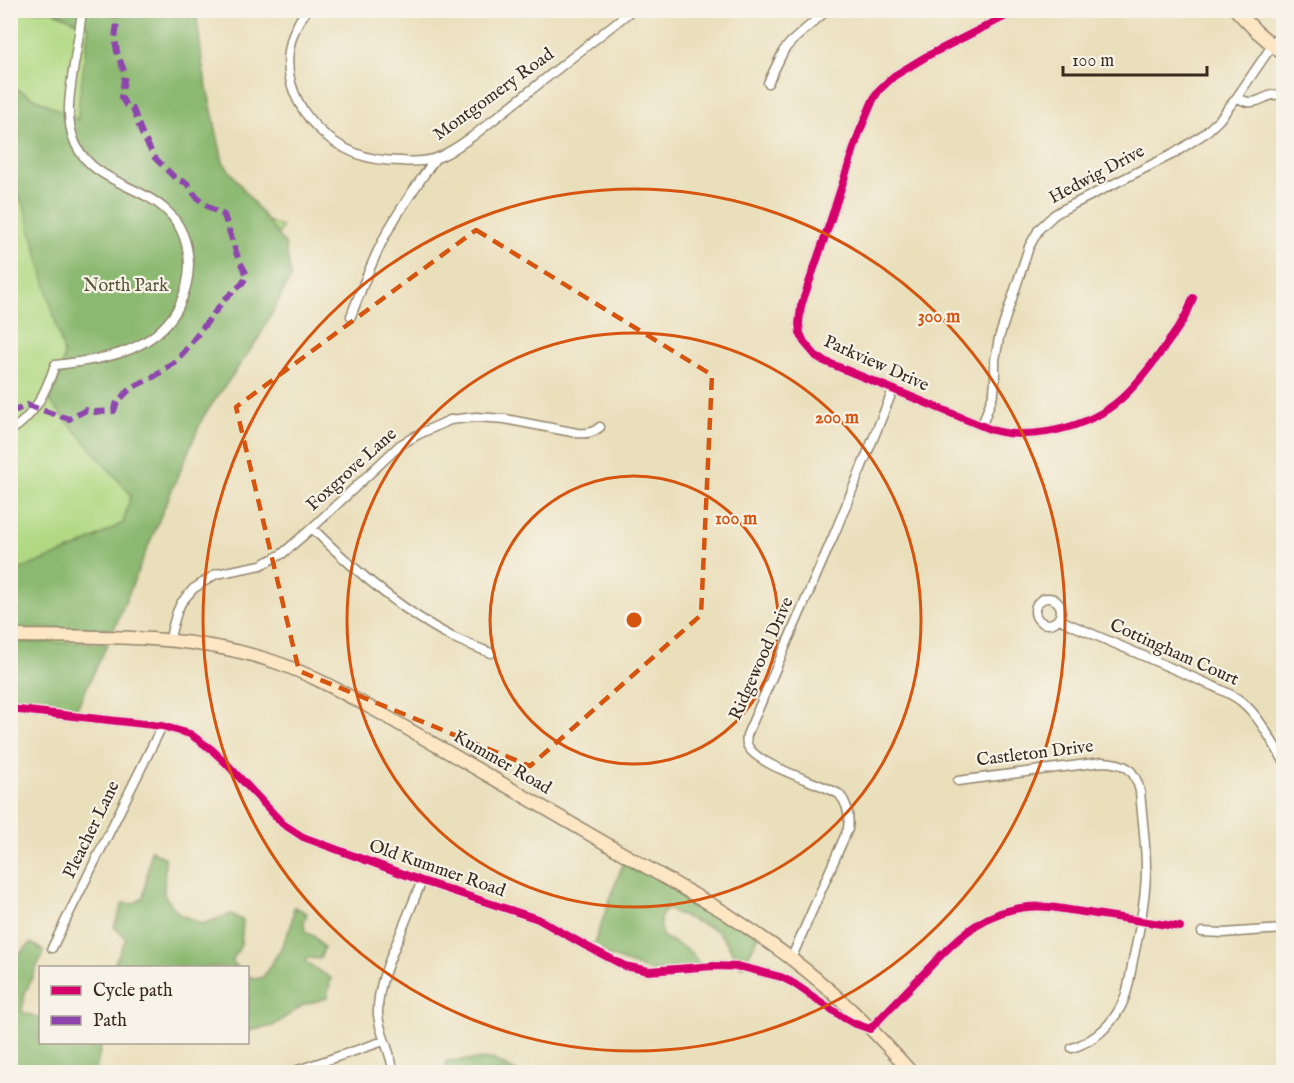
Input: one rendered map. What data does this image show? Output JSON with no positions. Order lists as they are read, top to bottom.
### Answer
{
  "streets": {
    "street": [
      "Montgomery Road",
      "Hedwig Drive",
      "Parkview Drive",
      "Foxgrove Lane",
      "Cottingham Court",
      "Ridgewood Drive",
      "Castleton Drive",
      "Kummer Road",
      "Pleacher Lane",
      "Old Kummer Road"
    ]
  },
  "crossings": [
    ["Hedwig Drive", "Parkview Drive"],
    ["Parkview Drive", "Ridgewood Drive"],
    ["Foxgrove Lane", "Kummer Road"],
    ["Ridgewood Drive", "Kummer Road"],
    ["Kummer Road", "Old Kummer Road"],
    ["Pleacher Lane", "Old Kummer Road"]
  ],
  "parks": ["North Park"],
  "legend": ["Cycle path", "Path"],
  "scale_bar": "100 m",
  "rings": ["300 m", "200 m", "100 m"]
}
